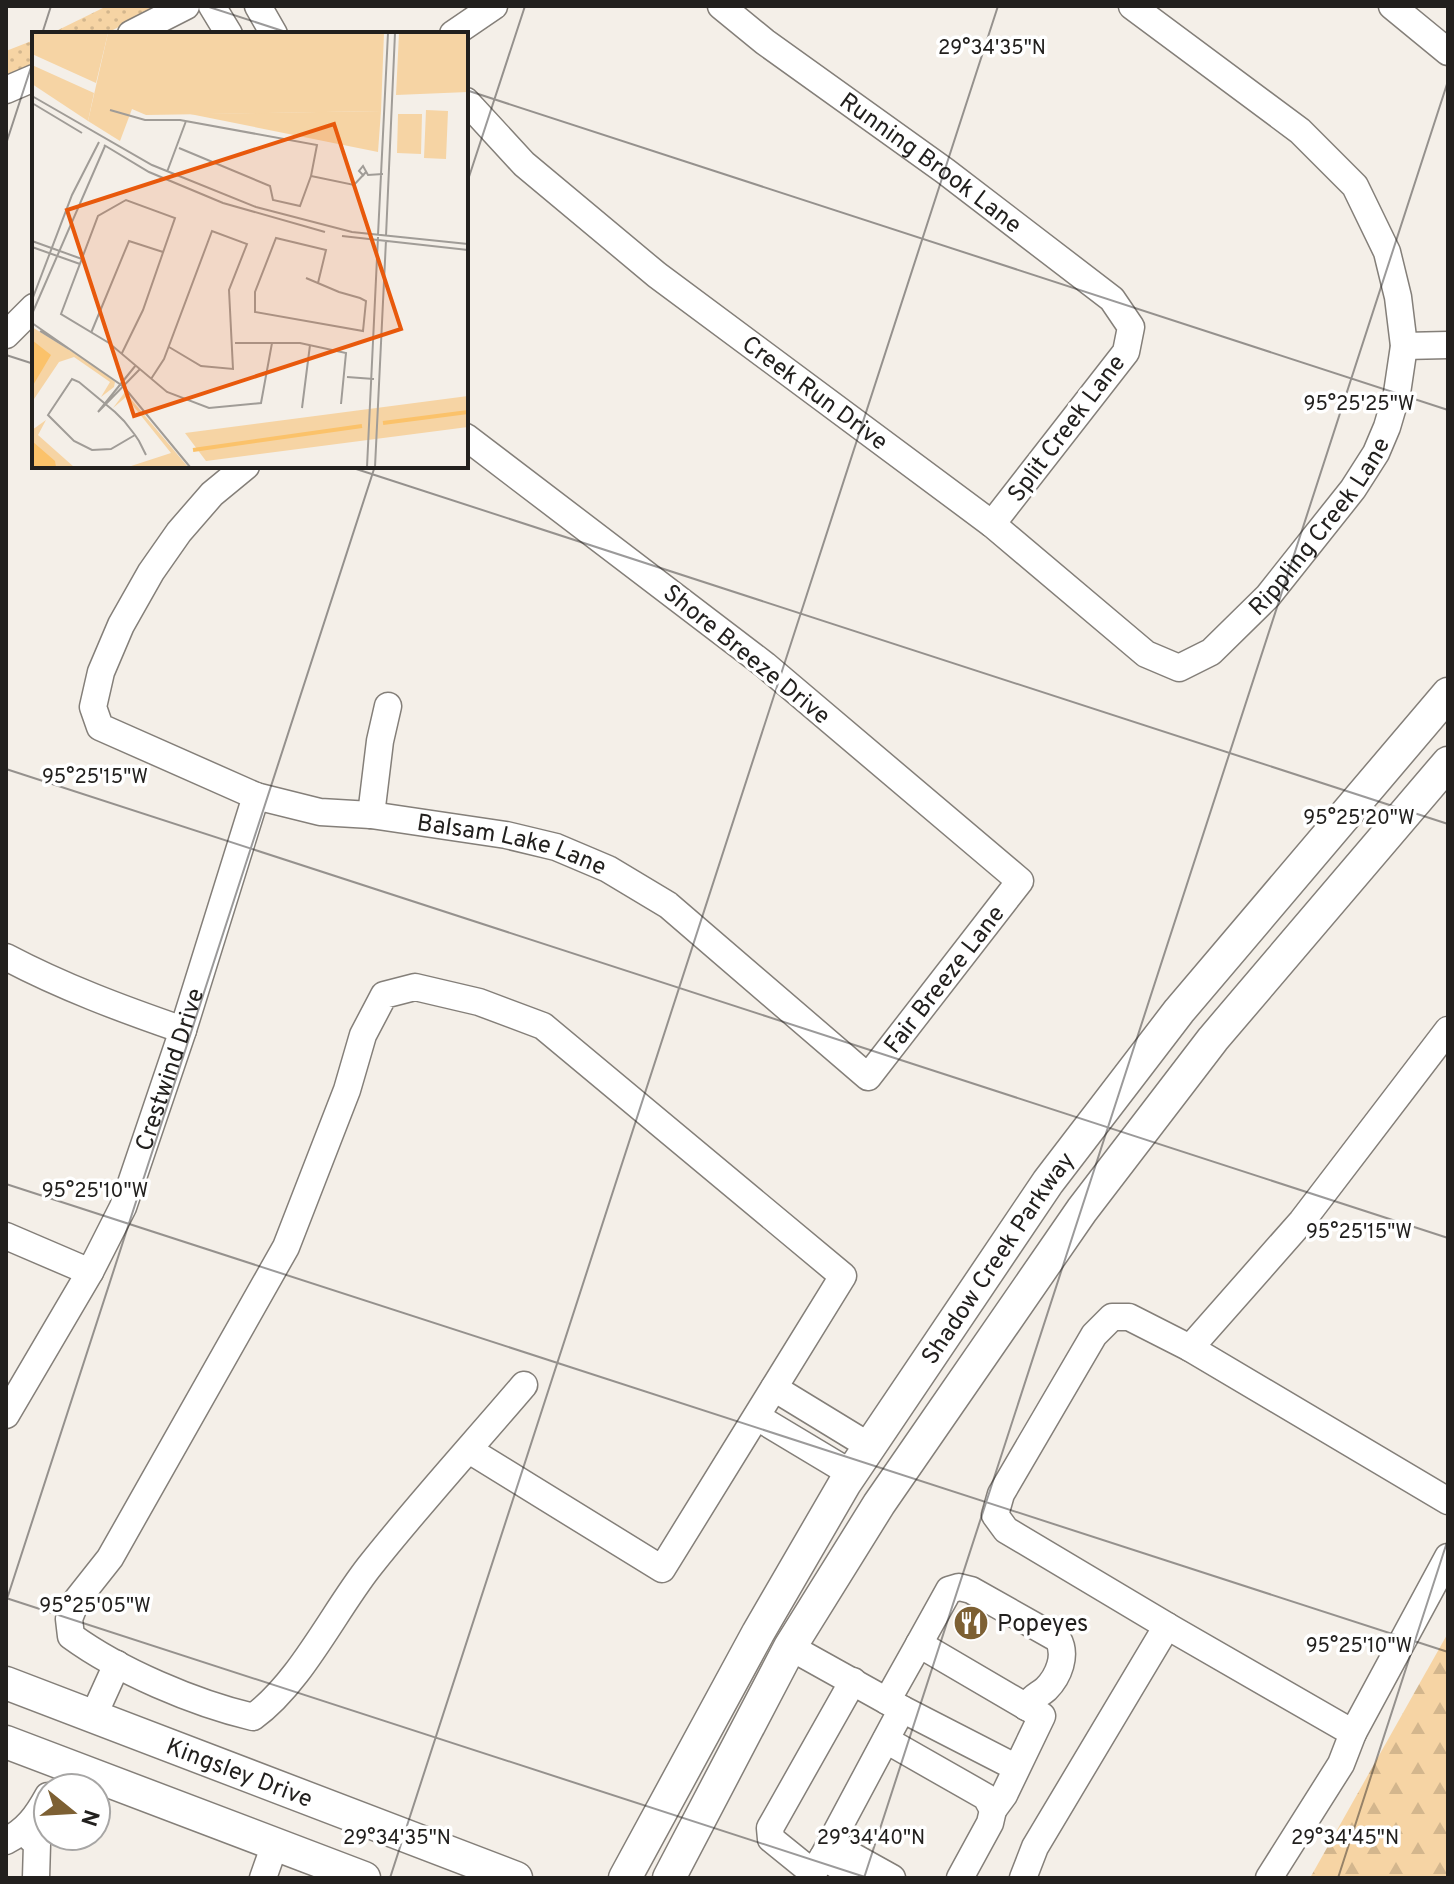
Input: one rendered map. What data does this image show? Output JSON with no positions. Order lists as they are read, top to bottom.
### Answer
{
  "streets": {
    "main road": ["Shadow Creek Parkway", "Kingsley Drive"],
    "street": [
      "Running Brook Lane",
      "Creek Run Drive",
      "Split Creek Lane",
      "Rippling Creek Lane",
      "Shore Breeze Drive",
      "Balsam Lake Lane",
      "Fair Breeze Lane",
      "Crestwind Drive"
    ]
  },
  "crossings": [
    ["Running Brook Lane", "Split Creek Lane"],
    ["Creek Run Drive", "Split Creek Lane"],
    ["Creek Run Drive", "Rippling Creek Lane"],
    ["Shore Breeze Drive", "Fair Breeze Lane"],
    ["Balsam Lake Lane", "Fair Breeze Lane"],
    ["Balsam Lake Lane", "Crestwind Drive"]
  ],
  "places": {
    "restaurant": ["Popeyes"]
  },
  "north": "right",
  "coordinates": [
    "29°34'35\"N",
    "95°25'25\"W",
    "95°25'15\"W",
    "95°25'20\"W",
    "95°25'10\"W",
    "95°25'05\"W",
    "29°34'40\"N",
    "29°34'45\"N"
  ]
}
